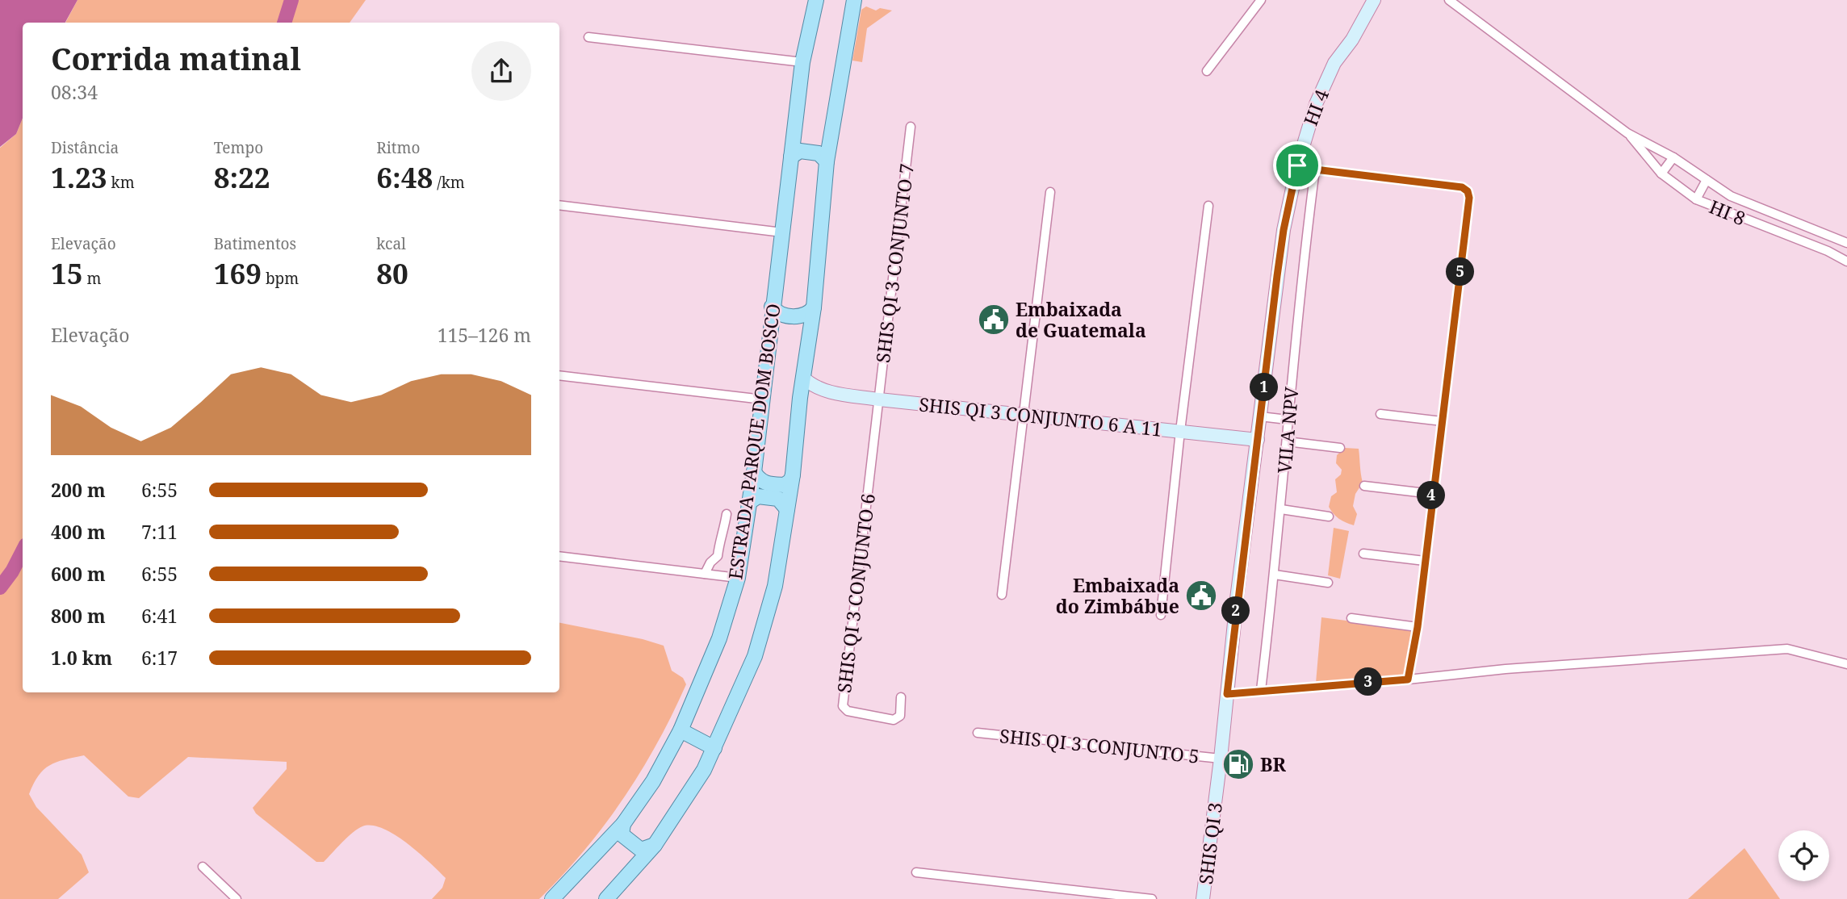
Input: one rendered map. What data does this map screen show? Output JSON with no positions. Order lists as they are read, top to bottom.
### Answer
{
  "streets": {
    "main road": ["ESTRADA PARQUE DOM BOSCO"],
    "street": [
      "HI 4",
      "HI 8",
      "SHIS QI 3 CONJUNTO 7",
      "SHIS QI 3 CONJUNTO 6 A 11",
      "VILA NPV",
      "SHIS QI 3 CONJUNTO 6",
      "SHIS QI 3 CONJUNTO 5",
      "SHIS QI 3"
    ]
  },
  "crossings": [
    ["HI 4", "SHIS QI 3"],
    ["SHIS QI 3 CONJUNTO 7", "SHIS QI 3 CONJUNTO 6 A 11"],
    ["SHIS QI 3 CONJUNTO 7", "SHIS QI 3 CONJUNTO 6"],
    ["SHIS QI 3 CONJUNTO 6 A 11", "SHIS QI 3 CONJUNTO 6"],
    ["SHIS QI 3 CONJUNTO 6 A 11", "SHIS QI 3"],
    ["SHIS QI 3 CONJUNTO 5", "SHIS QI 3"]
  ],
  "places": {
    "public building": ["Embaixada de Guatemala", "Embaixada do Zimbábue"],
    "fuel station": ["BR"]
  },
  "page": {
    "heading": ["Corrida matinal", "08:34"],
    "stats": [
      ["Distância", "1.23 km"],
      ["Tempo", "8:22"],
      ["Ritmo", "6:48 /km"],
      ["Elevação", "15 m"],
      ["Batimentos", "169 bpm"],
      ["kcal", "80"]
    ],
    "pins": [
      "5",
      "1",
      "4",
      "2",
      "3"
    ],
    "chart": ["Elevação", "115–126 m"],
    "list": [
      {
        "name": "200 m",
        "note": "6:55"
      },
      {
        "name": "400 m",
        "note": "7:11"
      },
      {
        "name": "600 m",
        "note": "6:55"
      },
      {
        "name": "800 m",
        "note": "6:41"
      },
      {
        "name": "1.0 km",
        "note": "6:17"
      }
    ]
  }
}
